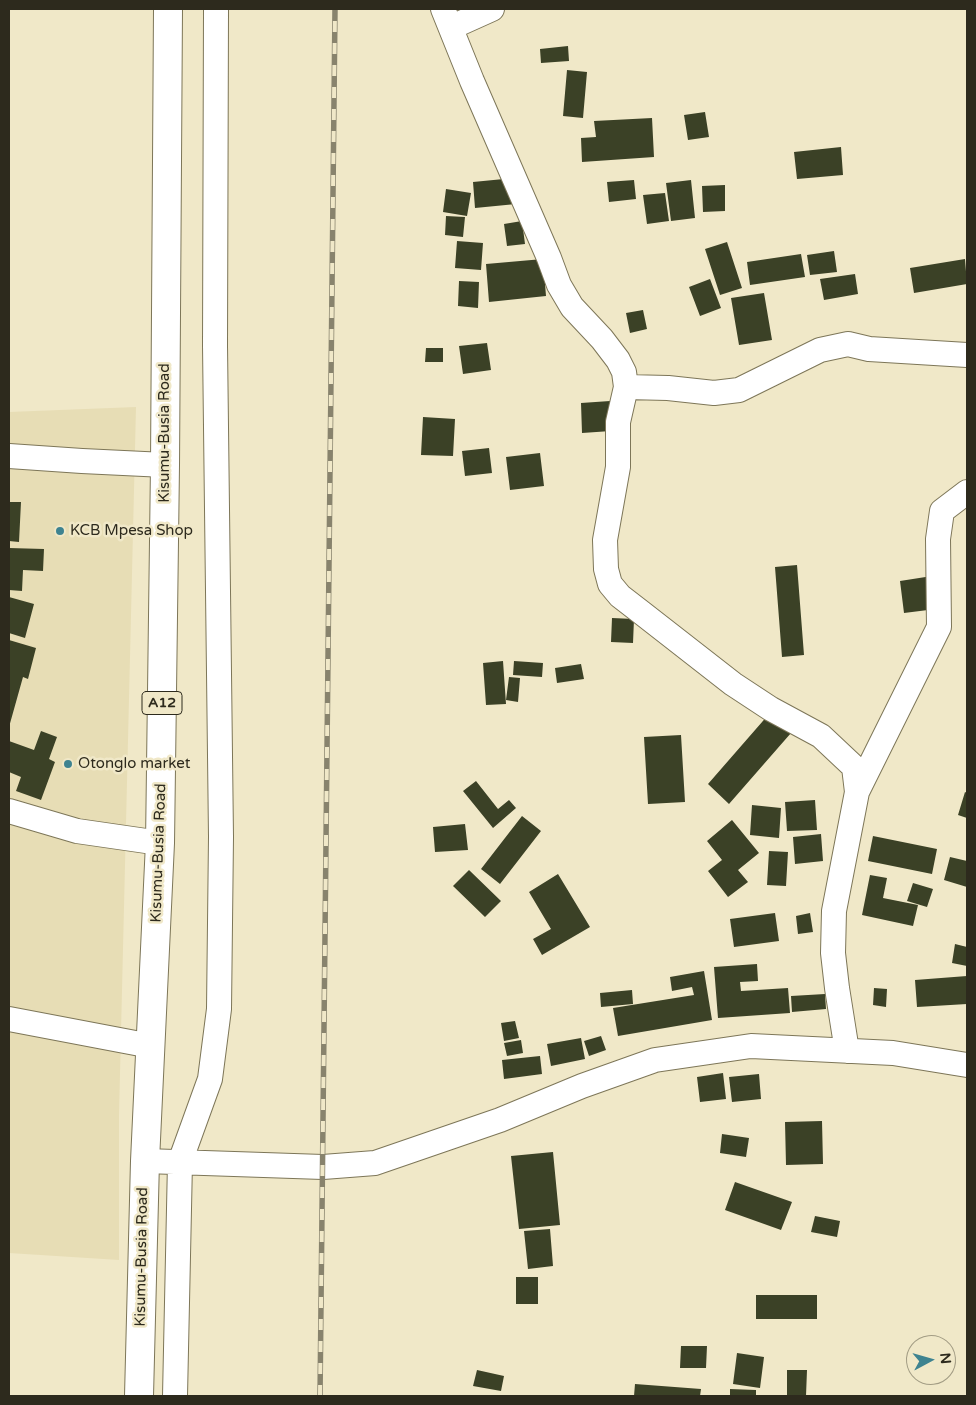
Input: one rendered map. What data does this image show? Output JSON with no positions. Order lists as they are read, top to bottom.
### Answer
{
  "streets": {
    "highway": ["Kisumu-Busia Road", "A12"]
  },
  "places": ["KCB Mpesa Shop", "Otonglo market"],
  "north": "right"
}
